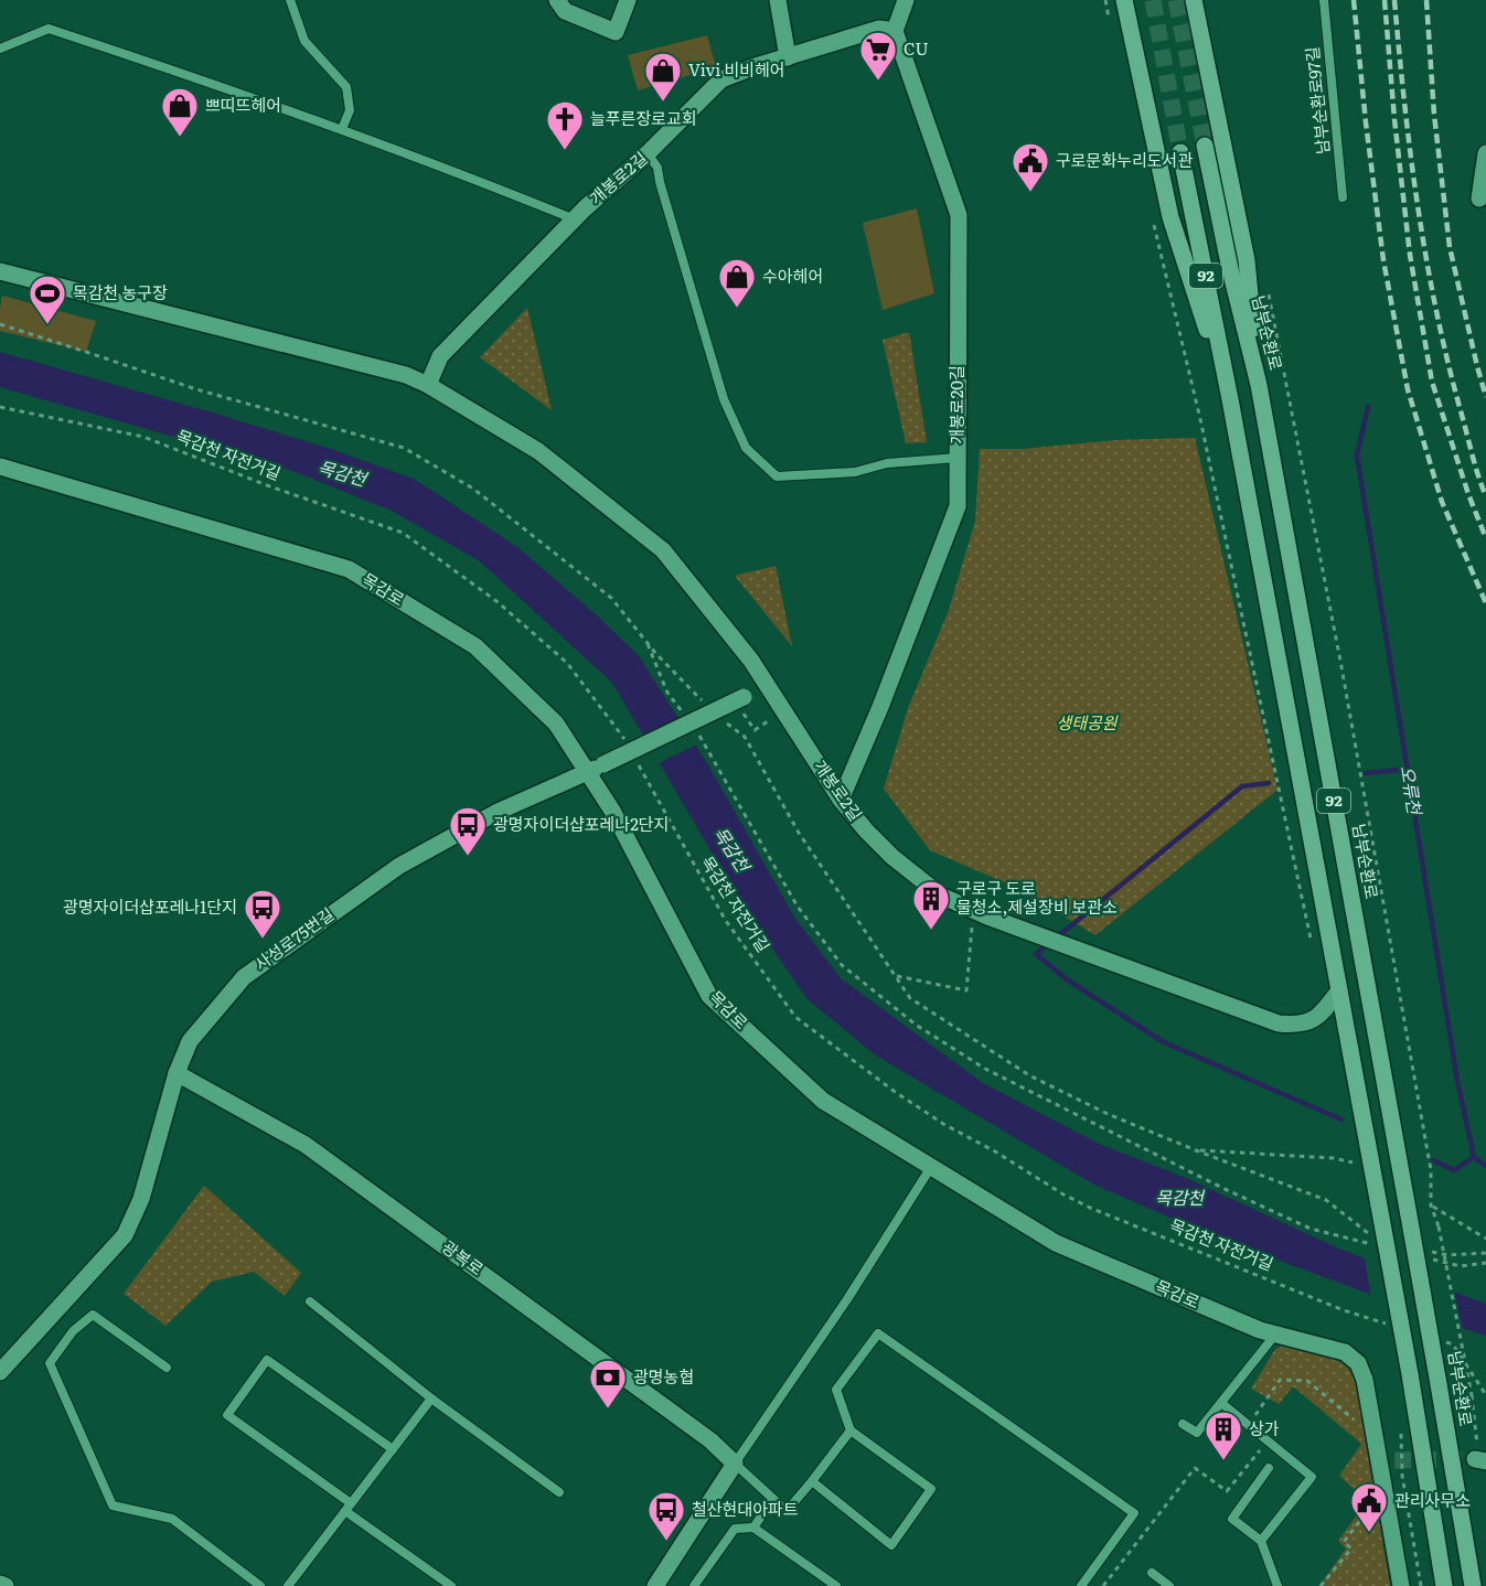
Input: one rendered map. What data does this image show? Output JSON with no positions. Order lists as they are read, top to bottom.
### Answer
{
  "streets": {
    "main road": ["92", "남부순환로"],
    "street": [
      "개봉로2길",
      "개봉로20길",
      "목감로",
      "사성로75번길",
      "광복로"
    ],
    "lane": ["남부순환로97길"],
    "path": ["목감천 자전거길"]
  },
  "crossings": [
    ["개봉로2길", "92"],
    ["개봉로2길", "개봉로20길"],
    ["개봉로2길", "사성로75번길"],
    ["목감로", "사성로75번길"],
    ["사성로75번길", "광복로"]
  ],
  "water": ["목감천", "오류천"],
  "parks": ["생태공원"],
  "places": {
    "supermarket": ["CU"],
    "shop": ["Vivi 비비헤어", "쁘띠뜨헤어", "수아헤어"],
    "church": ["늘푸른장로교회"],
    "public building": ["구로문화누리도서관", "관리사무소"],
    "sports": ["목감천 농구장"],
    "bus stop": ["광명자이더샵포레나2단지", "광명자이더샵포레나1단지", "철산현대아파트"],
    "building": ["구로구 도로 물청소,제설장비 보관소", "상가"],
    "bank": ["광명농협"]
  }
}
